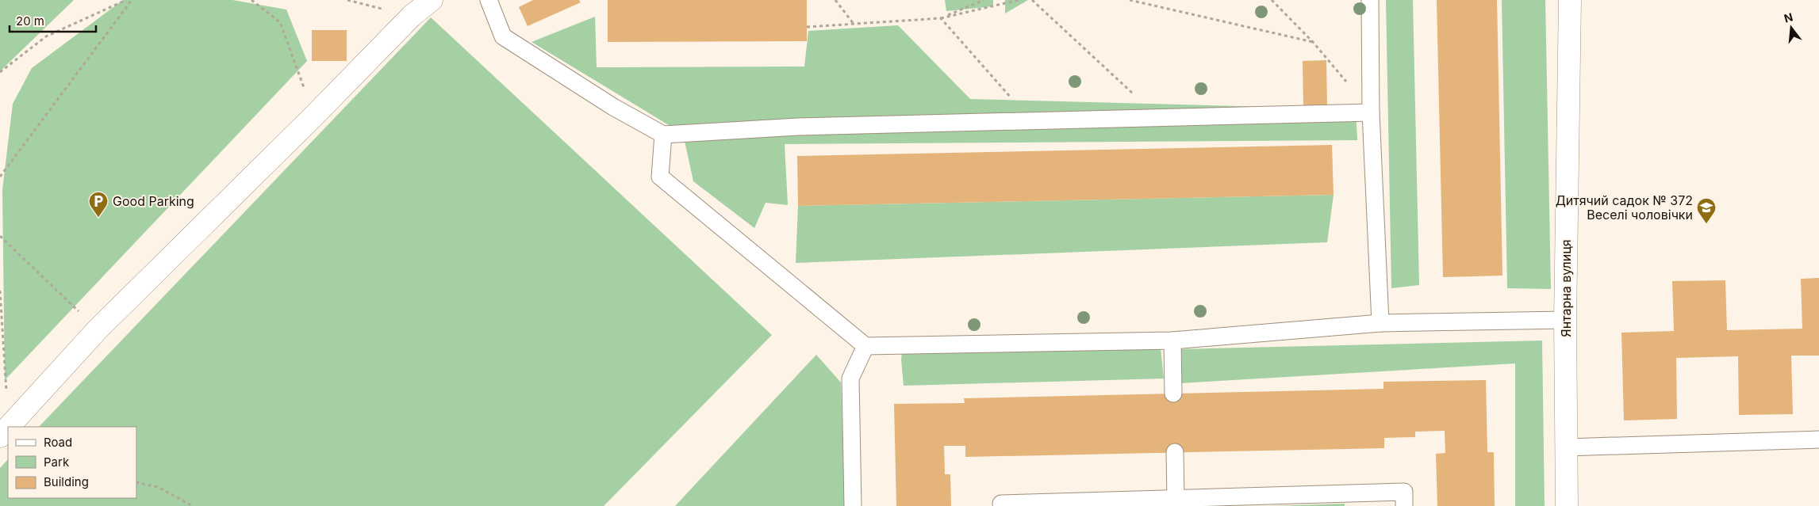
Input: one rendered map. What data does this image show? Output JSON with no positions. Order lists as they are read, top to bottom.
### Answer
{
  "streets": {
    "street": ["Янтарна вулиця"]
  },
  "places": {
    "parking": ["Good Parking"],
    "school or university": ["Дитячий садок № 372 Веселі чоловічки"]
  },
  "legend": ["Road", "Park", "Building"],
  "scale_bar": "20 m",
  "north": "top"
}
